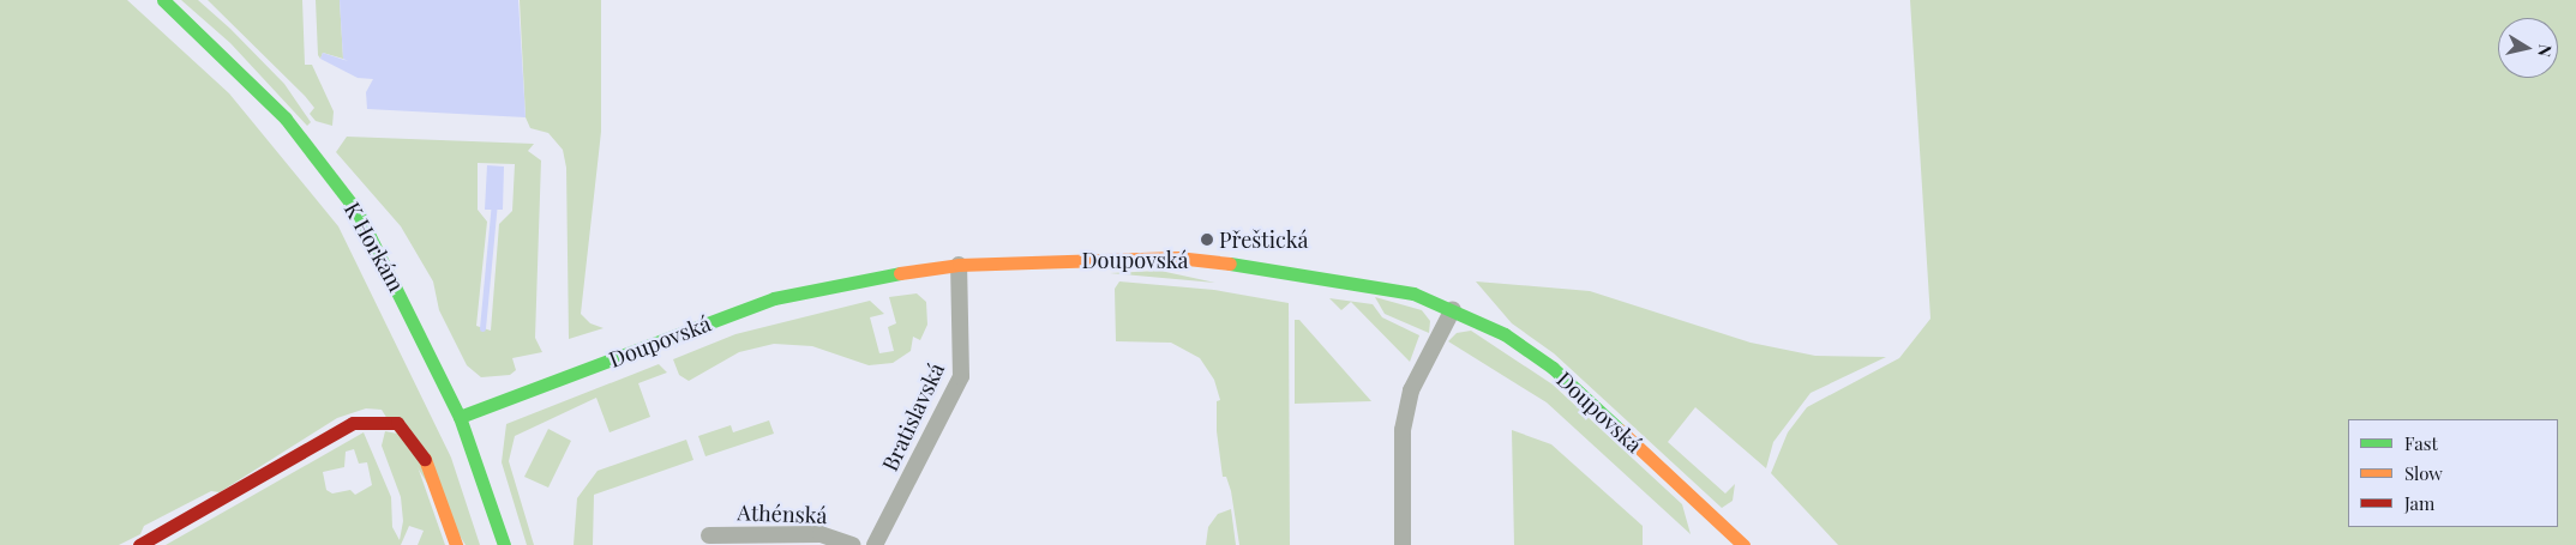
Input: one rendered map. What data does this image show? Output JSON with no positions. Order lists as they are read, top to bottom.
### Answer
{
  "streets": {
    "street": [
      "K Horkám",
      "Doupovská",
      "Bratislavská",
      "Athénská"
    ]
  },
  "crossings": [
    ["K Horkám", "Doupovská"],
    ["Doupovská", "Bratislavská"]
  ],
  "places": ["Přeštická"],
  "legend": ["Fast", "Slow", "Jam"],
  "north": "right"
}
